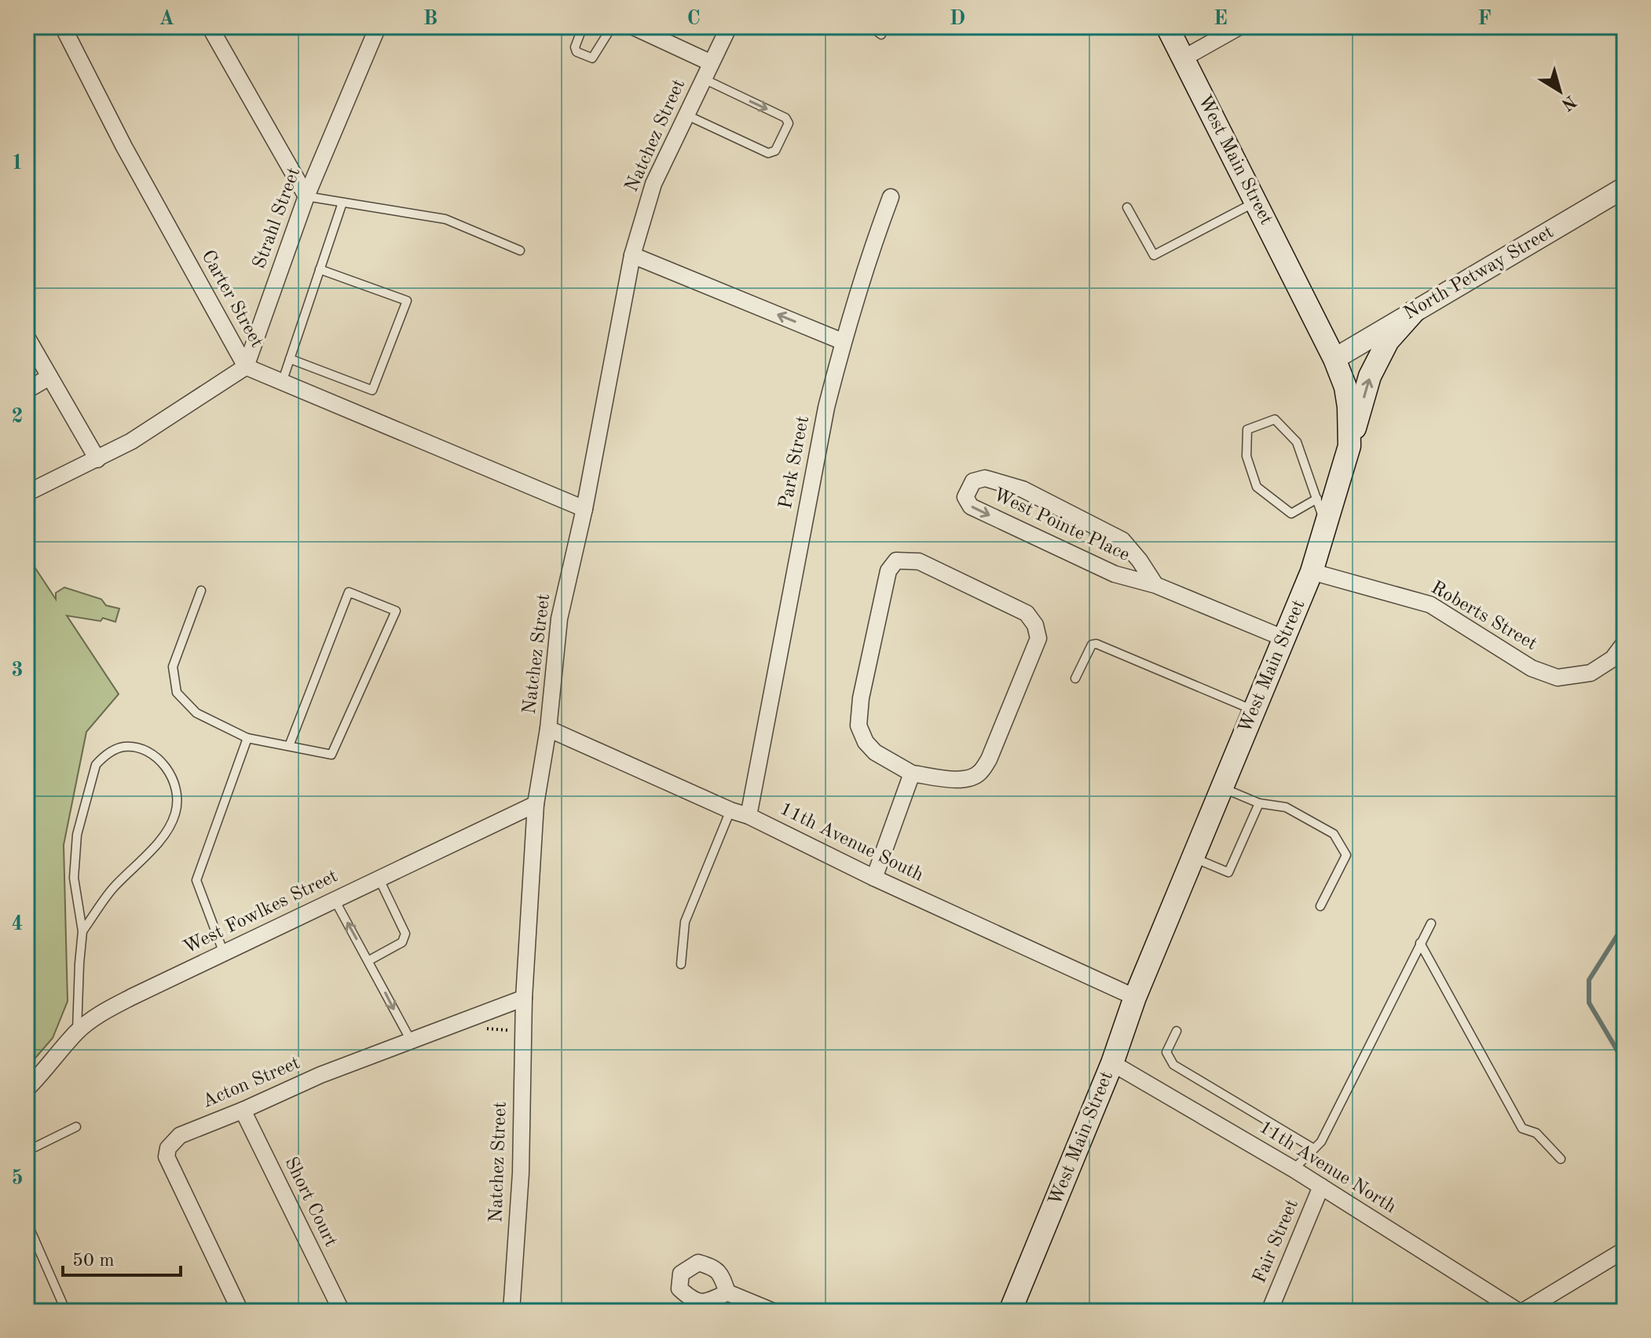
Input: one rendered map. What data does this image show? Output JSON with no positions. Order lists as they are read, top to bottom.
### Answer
{
  "streets": {
    "main road": ["West Main Street"],
    "street": [
      "Natchez Street",
      "Strahl Street",
      "North Petway Street",
      "Carter Street",
      "Park Street",
      "West Pointe Place",
      "Roberts Street",
      "11th Avenue South",
      "West Fowlkes Street",
      "Acton Street",
      "11th Avenue North",
      "Short Court",
      "Fair Street"
    ]
  },
  "crossings": [
    ["Natchez Street", "Carter Street"],
    ["Natchez Street", "11th Avenue South"],
    ["Natchez Street", "West Fowlkes Street"],
    ["Natchez Street", "Acton Street"],
    ["West Main Street", "North Petway Street"],
    ["West Main Street", "West Pointe Place"],
    ["West Main Street", "Roberts Street"],
    ["West Main Street", "11th Avenue South"],
    ["West Main Street", "11th Avenue North"],
    ["Strahl Street", "Carter Street"],
    ["Park Street", "11th Avenue South"],
    ["Acton Street", "Short Court"],
    ["11th Avenue North", "Fair Street"]
  ],
  "scale_bar": "50 m",
  "north": "bottom right",
  "grid": {
    "columns": [
      "A",
      "B",
      "C",
      "D",
      "E",
      "F"
    ],
    "rows": [
      "1",
      "2",
      "3",
      "4",
      "5"
    ]
  }
}
